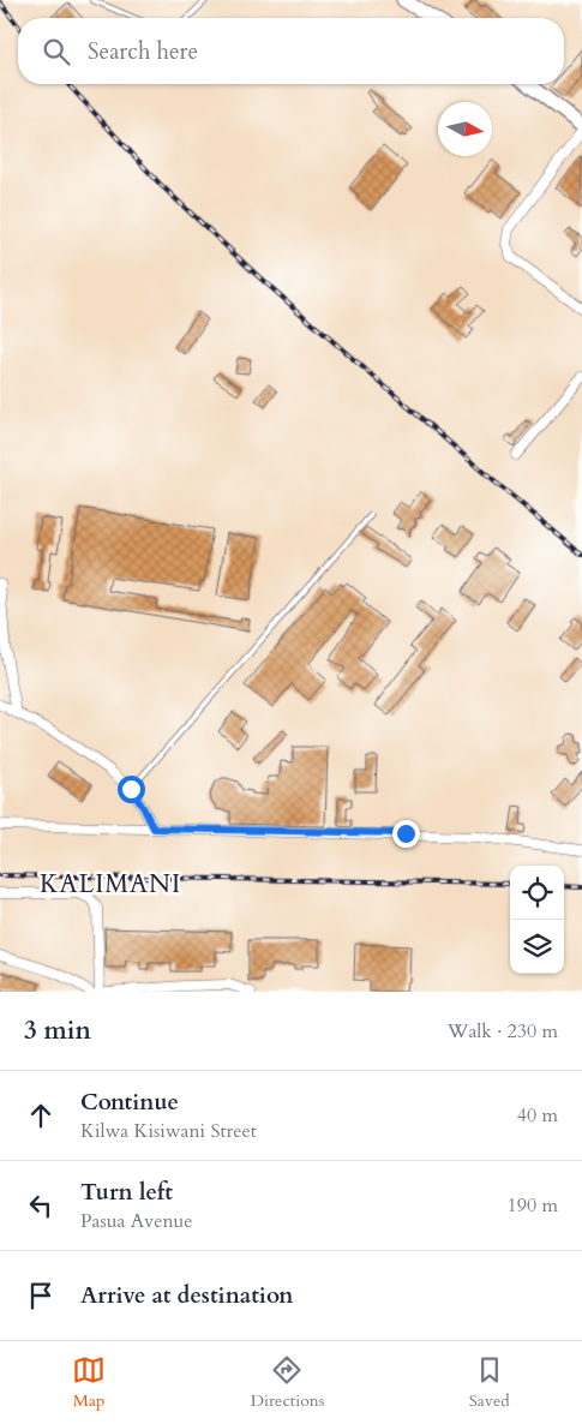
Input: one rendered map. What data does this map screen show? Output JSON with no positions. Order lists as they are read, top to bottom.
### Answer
{
  "districts": ["KALIMANI"],
  "north": "right",
  "page": {
    "search": "Search here",
    "heading": ["3 min", "Walk · 230 m"],
    "list": [
      ["Continue", "Kilwa Kisiwani Street", "40 m"],
      ["Turn left", "Pasua Avenue", "190 m"],
      "Arrive at destination"
    ],
    "nav": ["Map", "Directions", "Saved"]
  }
}
